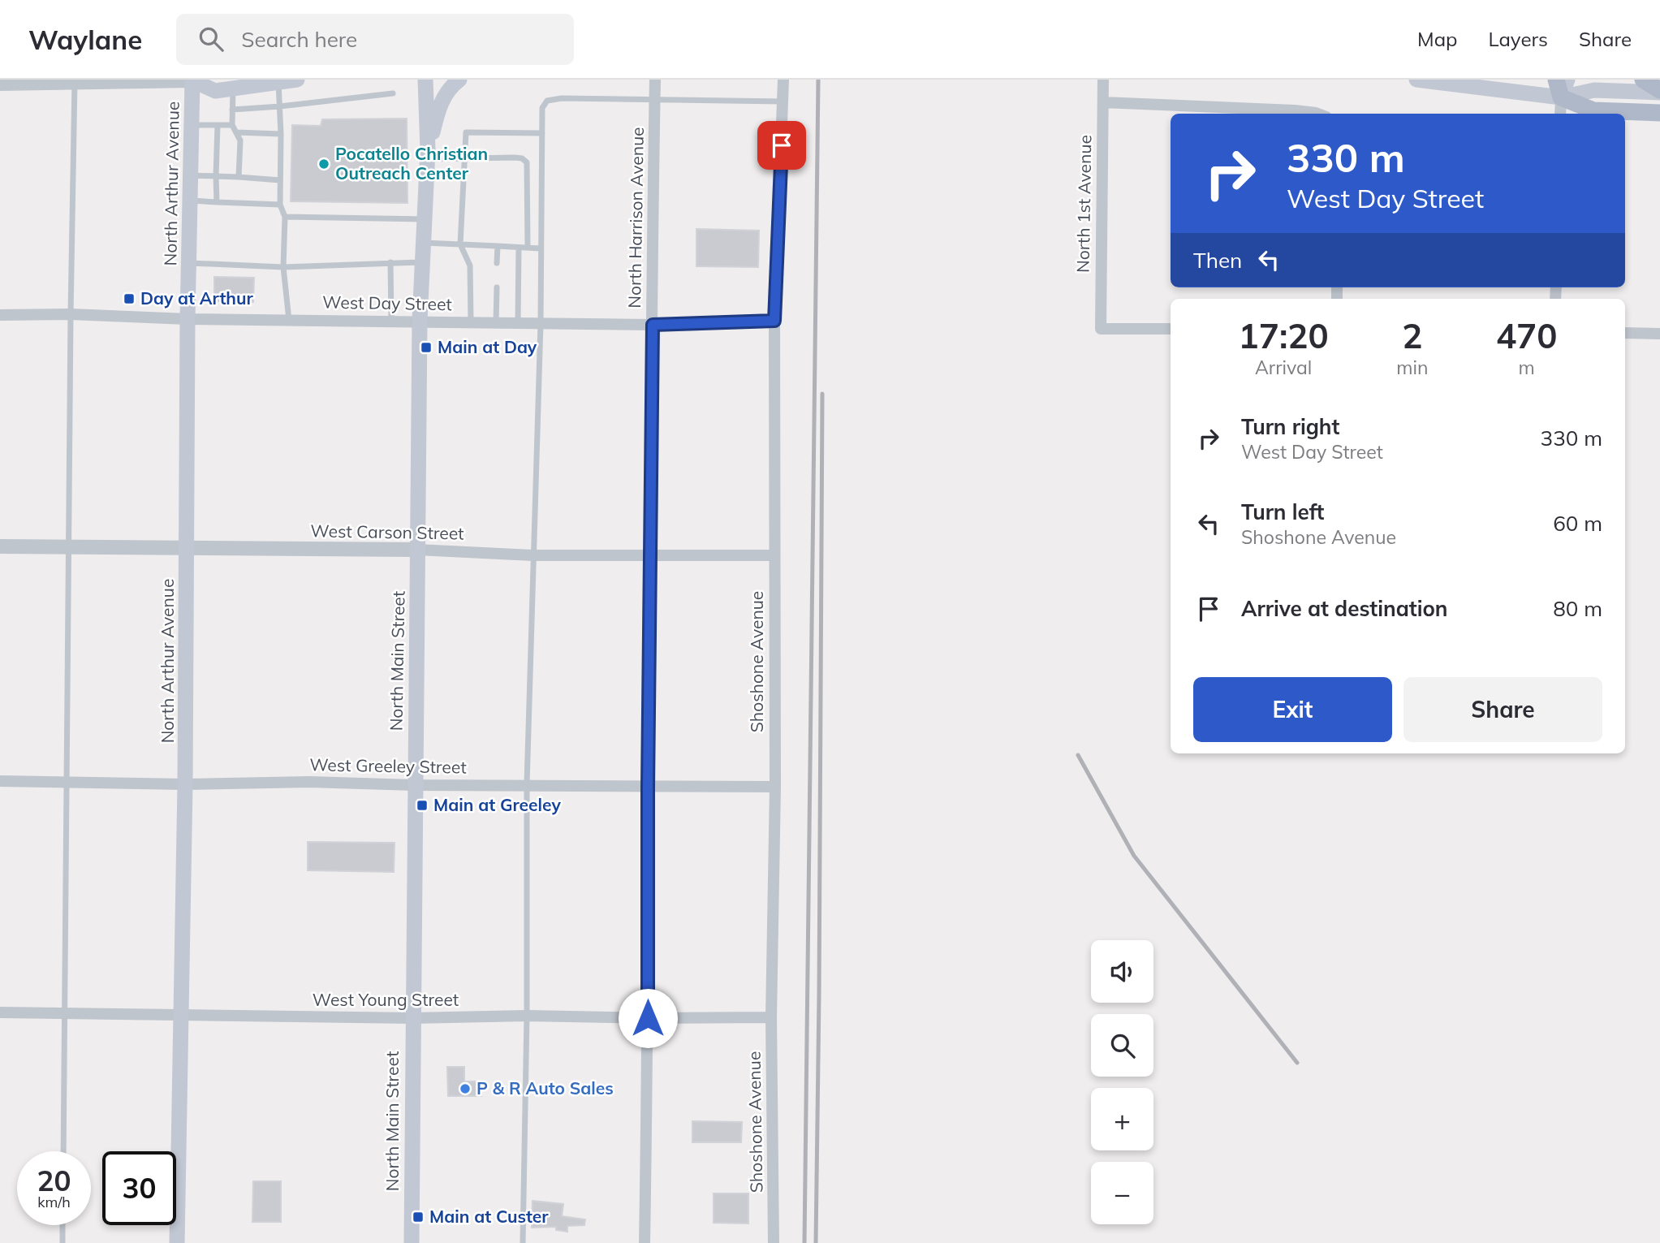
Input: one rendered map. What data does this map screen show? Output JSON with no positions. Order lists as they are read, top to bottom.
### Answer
{
  "streets": {
    "main road": ["North Arthur Avenue", "North Main Street"],
    "street": [
      "North 1st Avenue",
      "North Harrison Avenue",
      "West Day Street",
      "West Carson Street",
      "Shoshone Avenue",
      "West Greeley Street",
      "West Young Street"
    ]
  },
  "crossings": [
    ["North Arthur Avenue", "West Day Street"],
    ["North Arthur Avenue", "West Carson Street"],
    ["North Arthur Avenue", "West Greeley Street"],
    ["North Arthur Avenue", "West Young Street"],
    ["North Harrison Avenue", "West Day Street"],
    ["North Harrison Avenue", "West Carson Street"],
    ["North Harrison Avenue", "West Greeley Street"],
    ["North Harrison Avenue", "West Young Street"],
    ["West Day Street", "North Main Street"],
    ["West Day Street", "Shoshone Avenue"],
    ["West Carson Street", "North Main Street"],
    ["West Carson Street", "Shoshone Avenue"],
    ["North Main Street", "West Greeley Street"],
    ["North Main Street", "West Young Street"],
    ["Shoshone Avenue", "West Greeley Street"],
    ["Shoshone Avenue", "West Young Street"]
  ],
  "places": {
    "other": ["Pocatello Christian Outreach Center", "P & R Auto Sales"],
    "transit": [
      "Day at Arthur",
      "Main at Day",
      "Main at Greeley",
      "Main at Custer"
    ]
  },
  "page": {
    "header": "Waylane",
    "search": "Search here",
    "nav": ["Map", "Layers", "Share"],
    "turn": ["330 m", "West Day Street"],
    "then": "Then",
    "eta": [
      "17:20",
      "Arrival",
      "2",
      "min",
      "470",
      "m"
    ],
    "list": [
      {
        "name": "Turn right",
        "note": "West Day Street",
        "value": "330 m"
      },
      {
        "name": "Turn left",
        "note": "Shoshone Avenue",
        "value": "60 m"
      },
      {
        "name": "Arrive at destination",
        "value": "80 m"
      }
    ],
    "buttons": ["Exit", "Share"],
    "map_buttons": ["+", "−"],
    "speed": "20 km/h",
    "limit": "30"
  }
}
